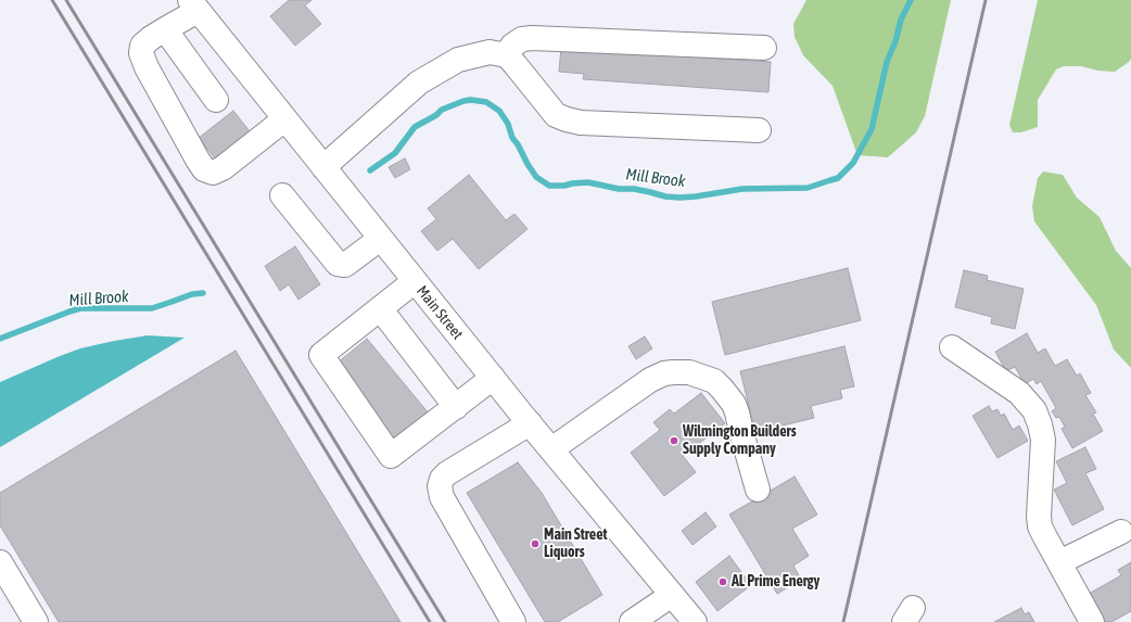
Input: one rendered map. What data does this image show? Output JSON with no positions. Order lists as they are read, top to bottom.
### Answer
{
  "streets": {
    "main road": ["Main Street"]
  },
  "water": ["Mill Brook"],
  "places": ["Wilmington Builders Supply Company", "Main Street Liquors", "AL Prime Energy"]
}
